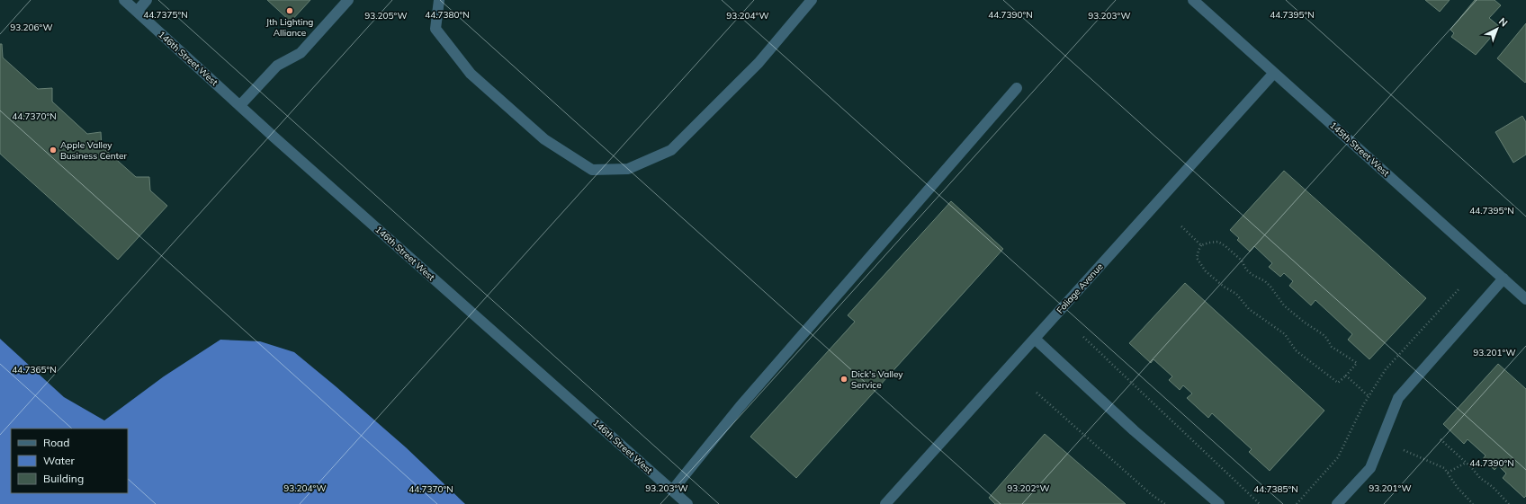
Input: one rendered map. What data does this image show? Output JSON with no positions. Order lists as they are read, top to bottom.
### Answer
{
  "streets": {
    "street": ["146th Street West", "145th Street West", "Foliage Avenue"]
  },
  "crossings": [
    ["145th Street West", "Foliage Avenue"]
  ],
  "places": ["Jth Lighting Alliance", "Apple Valley Business Center", "Dick's Valley Service"],
  "legend": ["Road", "Water", "Building"],
  "north": "top right",
  "coordinates": [
    "44.7395°N",
    "44.7375°N",
    "44.7380°N",
    "44.7390°N",
    "93.205°W",
    "93.204°W",
    "93.203°W",
    "93.206°W",
    "44.7370°N",
    "93.201°W",
    "44.7365°N",
    "93.202°W",
    "44.7385°N"
  ]
}
